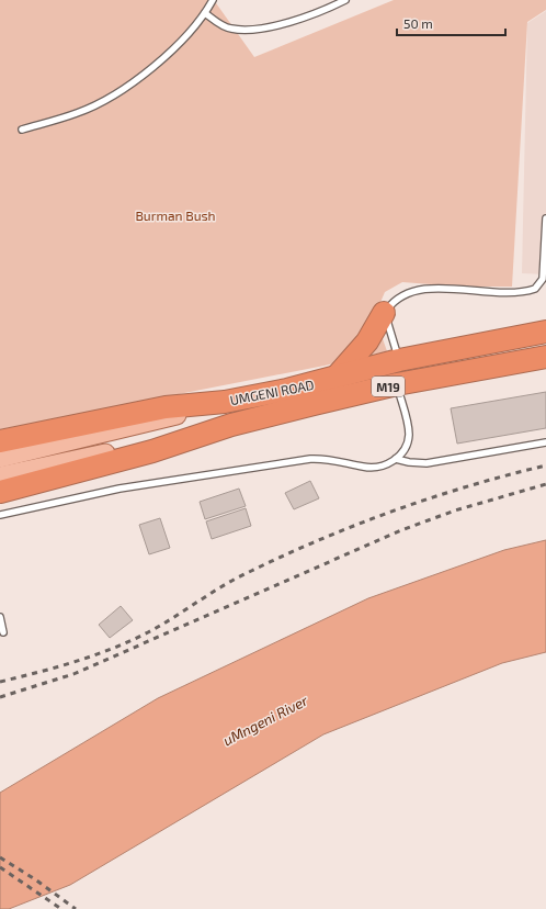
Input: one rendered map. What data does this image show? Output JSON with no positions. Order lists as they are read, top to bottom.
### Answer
{
  "streets": {
    "highway": ["M19", "UMGENI ROAD"]
  },
  "water": ["uMngeni River"],
  "parks": ["Burman Bush"],
  "scale_bar": "50 m"
}
